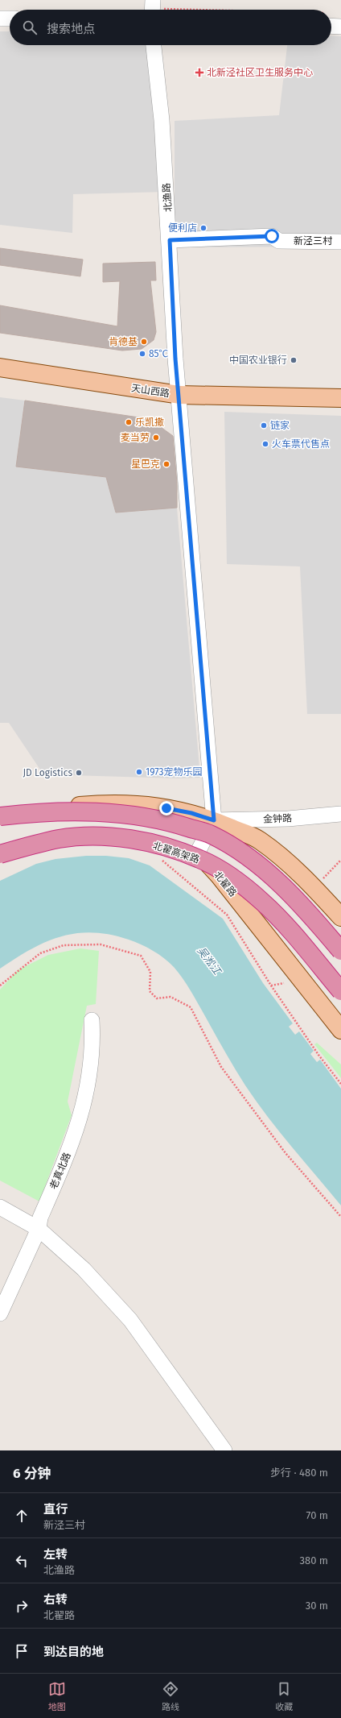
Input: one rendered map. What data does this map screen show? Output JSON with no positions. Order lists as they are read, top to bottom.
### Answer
{
  "streets": {
    "highway": ["北翟高架路"],
    "main road": ["天山西路", "北翟路"],
    "street": [
      "北渔路",
      "新泾三村",
      "金钟路",
      "老真北路"
    ]
  },
  "crossings": [
    ["北渔路", "新泾三村"],
    ["北渔路", "天山西路"],
    ["北渔路", "金钟路"]
  ],
  "water": ["吴淞江"],
  "places": {
    "health": ["北新泾社区卫生服务中心"],
    "other": [
      "便利店",
      "肯德基",
      "85℃",
      "中国农业银行",
      "乐凯撒",
      "链家",
      "麦当劳",
      "火车票代售点",
      "星巴克",
      "1973宠物乐园",
      "JD Logistics"
    ]
  },
  "page": {
    "search": "搜索地点",
    "heading": ["6 分钟", "步行 · 480 m"],
    "list": [
      ["直行", "新泾三村", "70 m"],
      ["左转", "北渔路", "380 m"],
      ["右转", "北翟路", "30 m"],
      "到达目的地"
    ],
    "nav": ["地图", "路线", "收藏"]
  }
}
